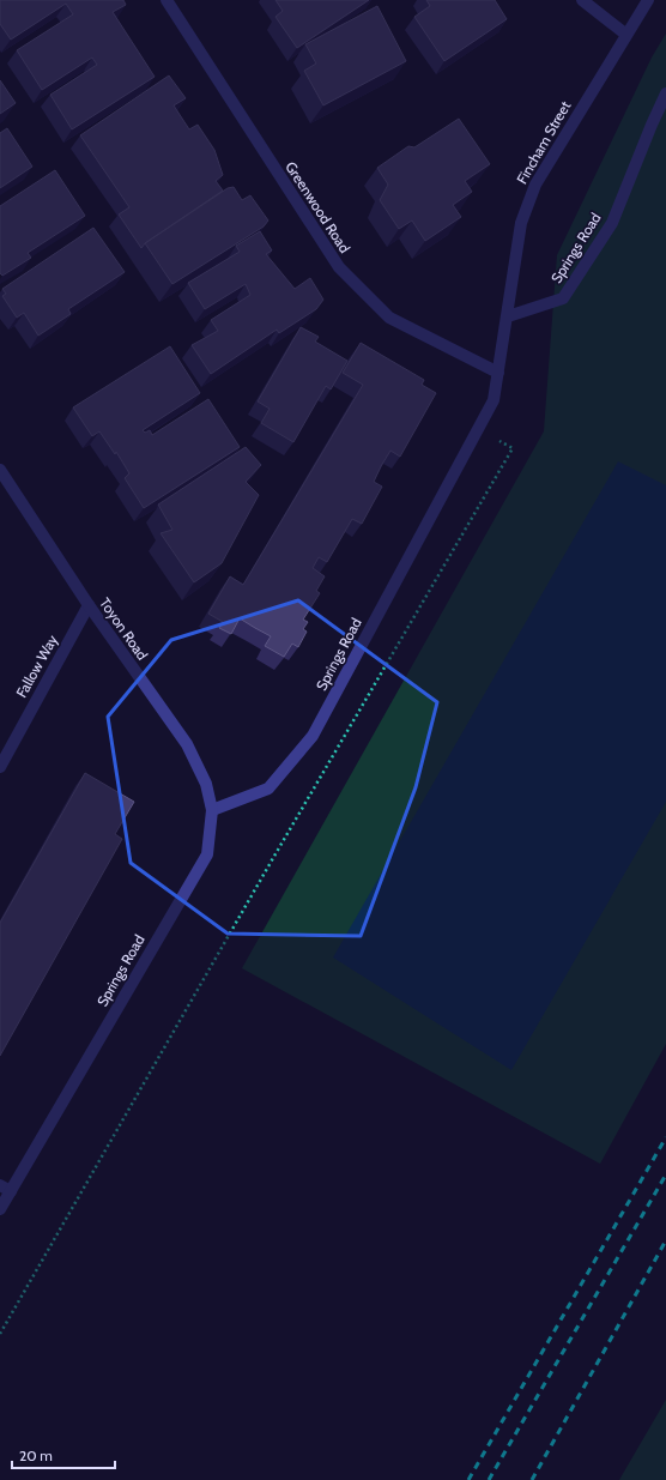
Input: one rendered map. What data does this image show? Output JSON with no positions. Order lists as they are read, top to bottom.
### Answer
{
  "streets": {
    "street": [
      "Fincham Street",
      "Greenwood Road",
      "Springs Road",
      "Toyon Road",
      "Fallow Way"
    ]
  },
  "crossings": [
    ["Fincham Street", "Springs Road"],
    ["Greenwood Road", "Springs Road"],
    ["Springs Road", "Toyon Road"],
    ["Toyon Road", "Fallow Way"]
  ],
  "scale_bar": "20 m"
}
